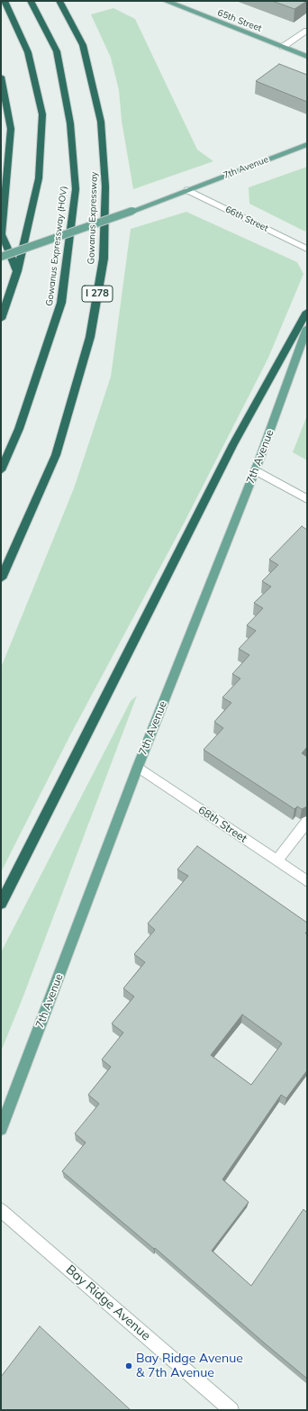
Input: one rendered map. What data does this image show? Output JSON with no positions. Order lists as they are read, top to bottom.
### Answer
{
  "streets": {
    "highway": ["Gowanus Expressway", "Gowanus Expressway (HOV)", "I 278"],
    "main road": ["65th Street", "7th Avenue"],
    "street": ["66th Street", "68th Street", "Bay Ridge Avenue"]
  },
  "crossings": [
    ["7th Avenue", "66th Street"],
    ["7th Avenue", "68th Street"]
  ],
  "places": ["Bay Ridge Avenue & 7th Avenue"]
}
